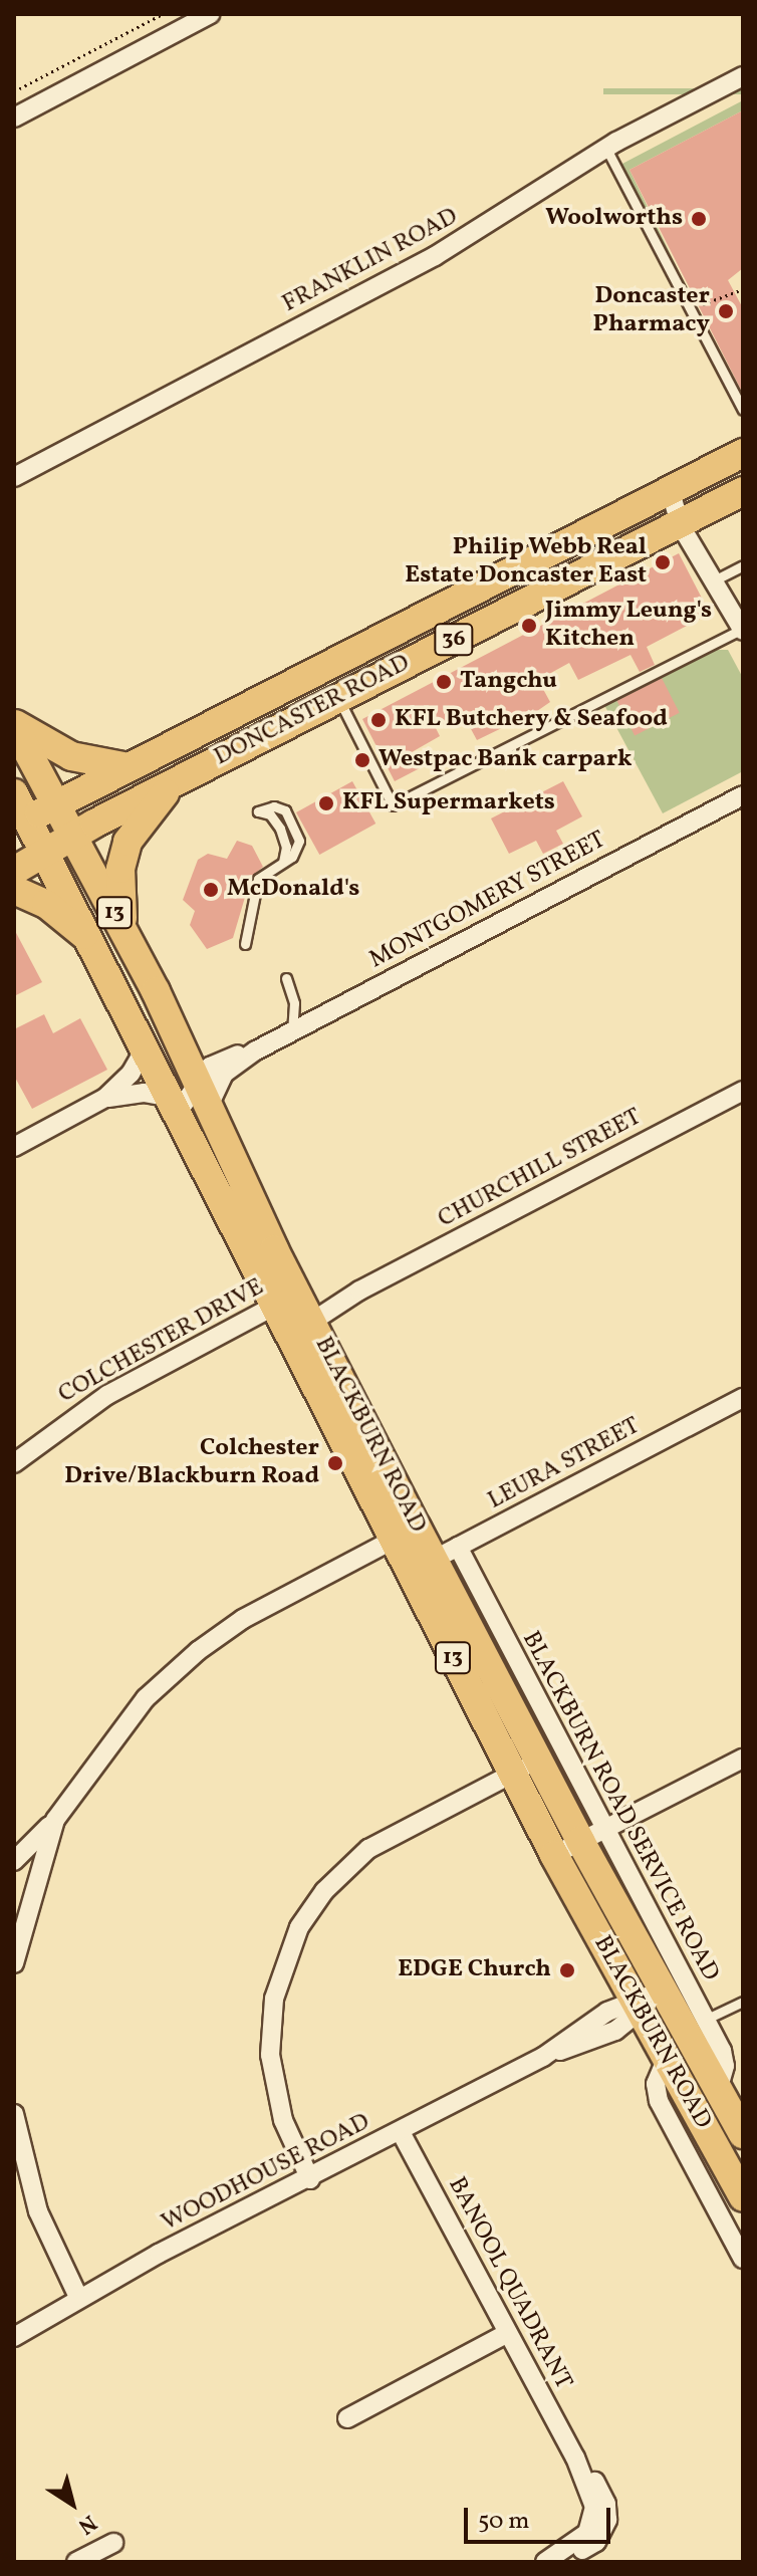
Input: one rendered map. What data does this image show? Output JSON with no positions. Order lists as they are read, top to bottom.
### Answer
{
  "streets": {
    "main road": [
      "36",
      "DONCASTER ROAD",
      "13",
      "BLACKBURN ROAD"
    ],
    "street": [
      "FRANKLIN ROAD",
      "MONTGOMERY STREET",
      "CHURCHILL STREET",
      "COLCHESTER DRIVE",
      "LEURA STREET",
      "BLACKBURN ROAD SERVICE ROAD",
      "WOODHOUSE ROAD",
      "BANOOL QUADRANT"
    ]
  },
  "crossings": [
    ["DONCASTER ROAD", "BLACKBURN ROAD"],
    ["MONTGOMERY STREET", "BLACKBURN ROAD"],
    ["CHURCHILL STREET", "COLCHESTER DRIVE"],
    ["CHURCHILL STREET", "BLACKBURN ROAD"],
    ["COLCHESTER DRIVE", "BLACKBURN ROAD"],
    ["BLACKBURN ROAD", "LEURA STREET"],
    ["BLACKBURN ROAD", "BLACKBURN ROAD SERVICE ROAD"],
    ["BLACKBURN ROAD", "WOODHOUSE ROAD"],
    ["LEURA STREET", "BLACKBURN ROAD SERVICE ROAD"],
    ["WOODHOUSE ROAD", "BANOOL QUADRANT"]
  ],
  "places": [
    "Woolworths",
    "Doncaster Pharmacy",
    "Philip Webb Real Estate Doncaster East",
    "Jimmy Leung's Kitchen",
    "Tangchu",
    "KFL Butchery & Seafood",
    "Westpac Bank carpark",
    "KFL Supermarkets",
    "McDonald's",
    "Colchester Drive/Blackburn Road",
    "EDGE Church"
  ],
  "scale_bar": "50 m",
  "north": "bottom right"
}
